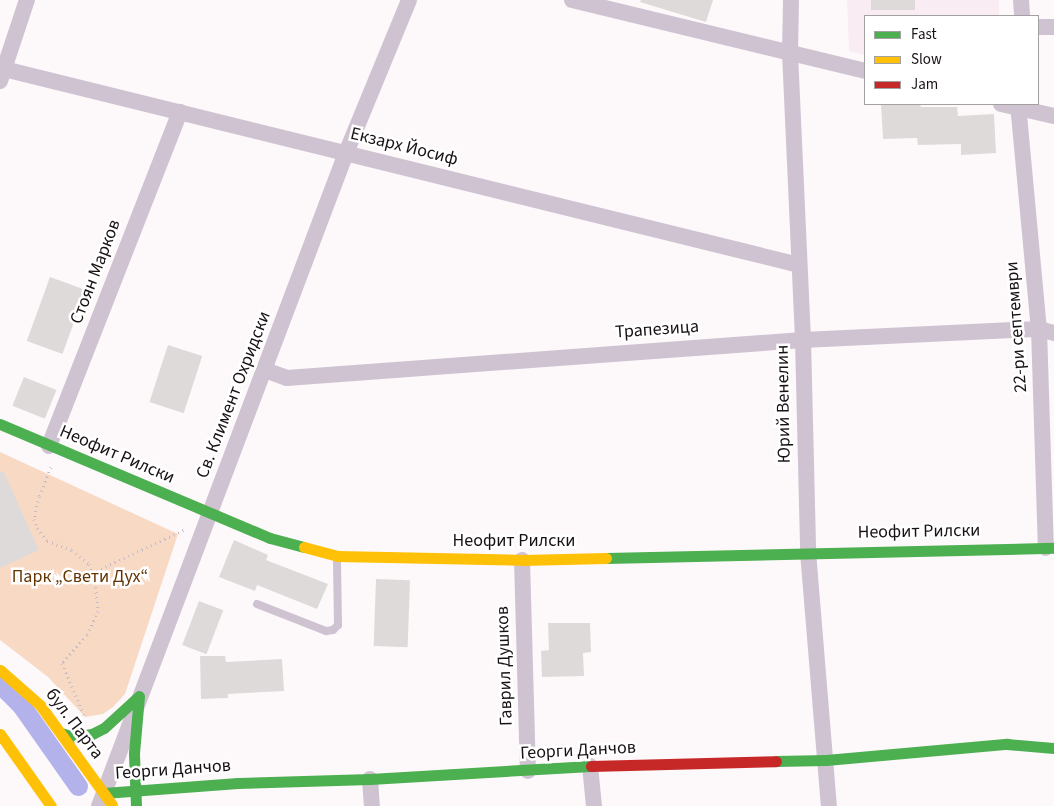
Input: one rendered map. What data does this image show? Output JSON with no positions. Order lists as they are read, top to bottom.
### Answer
{
  "streets": {
    "street": [
      "Екзарх Йосиф",
      "Стоян Марков",
      "22-ри септември",
      "Трапезица",
      "Св. Климент Охридски",
      "Юрий Венелин",
      "Неофит Рилски",
      "Гаврил Душков",
      "бул. Парта",
      "Георги Данчов"
    ]
  },
  "crossings": [
    ["Екзарх Йосиф", "Стоян Марков"],
    ["Екзарх Йосиф", "Св. Климент Охридски"],
    ["Екзарх Йосиф", "Юрий Венелин"],
    ["Стоян Марков", "Неофит Рилски"],
    ["22-ри септември", "Трапезица"],
    ["22-ри септември", "Неофит Рилски"],
    ["Трапезица", "Св. Климент Охридски"],
    ["Трапезица", "Юрий Венелин"],
    ["Св. Климент Охридски", "Неофит Рилски"],
    ["Св. Климент Охридски", "бул. Парта"],
    ["Св. Климент Охридски", "Георги Данчов"],
    ["Юрий Венелин", "Неофит Рилски"],
    ["Юрий Венелин", "Георги Данчов"],
    ["Неофит Рилски", "Гаврил Душков"],
    ["Гаврил Душков", "Георги Данчов"],
    ["бул. Парта", "Георги Данчов"]
  ],
  "parks": ["Парк „Свети Дух“"],
  "legend": ["Fast", "Slow", "Jam"]
}
